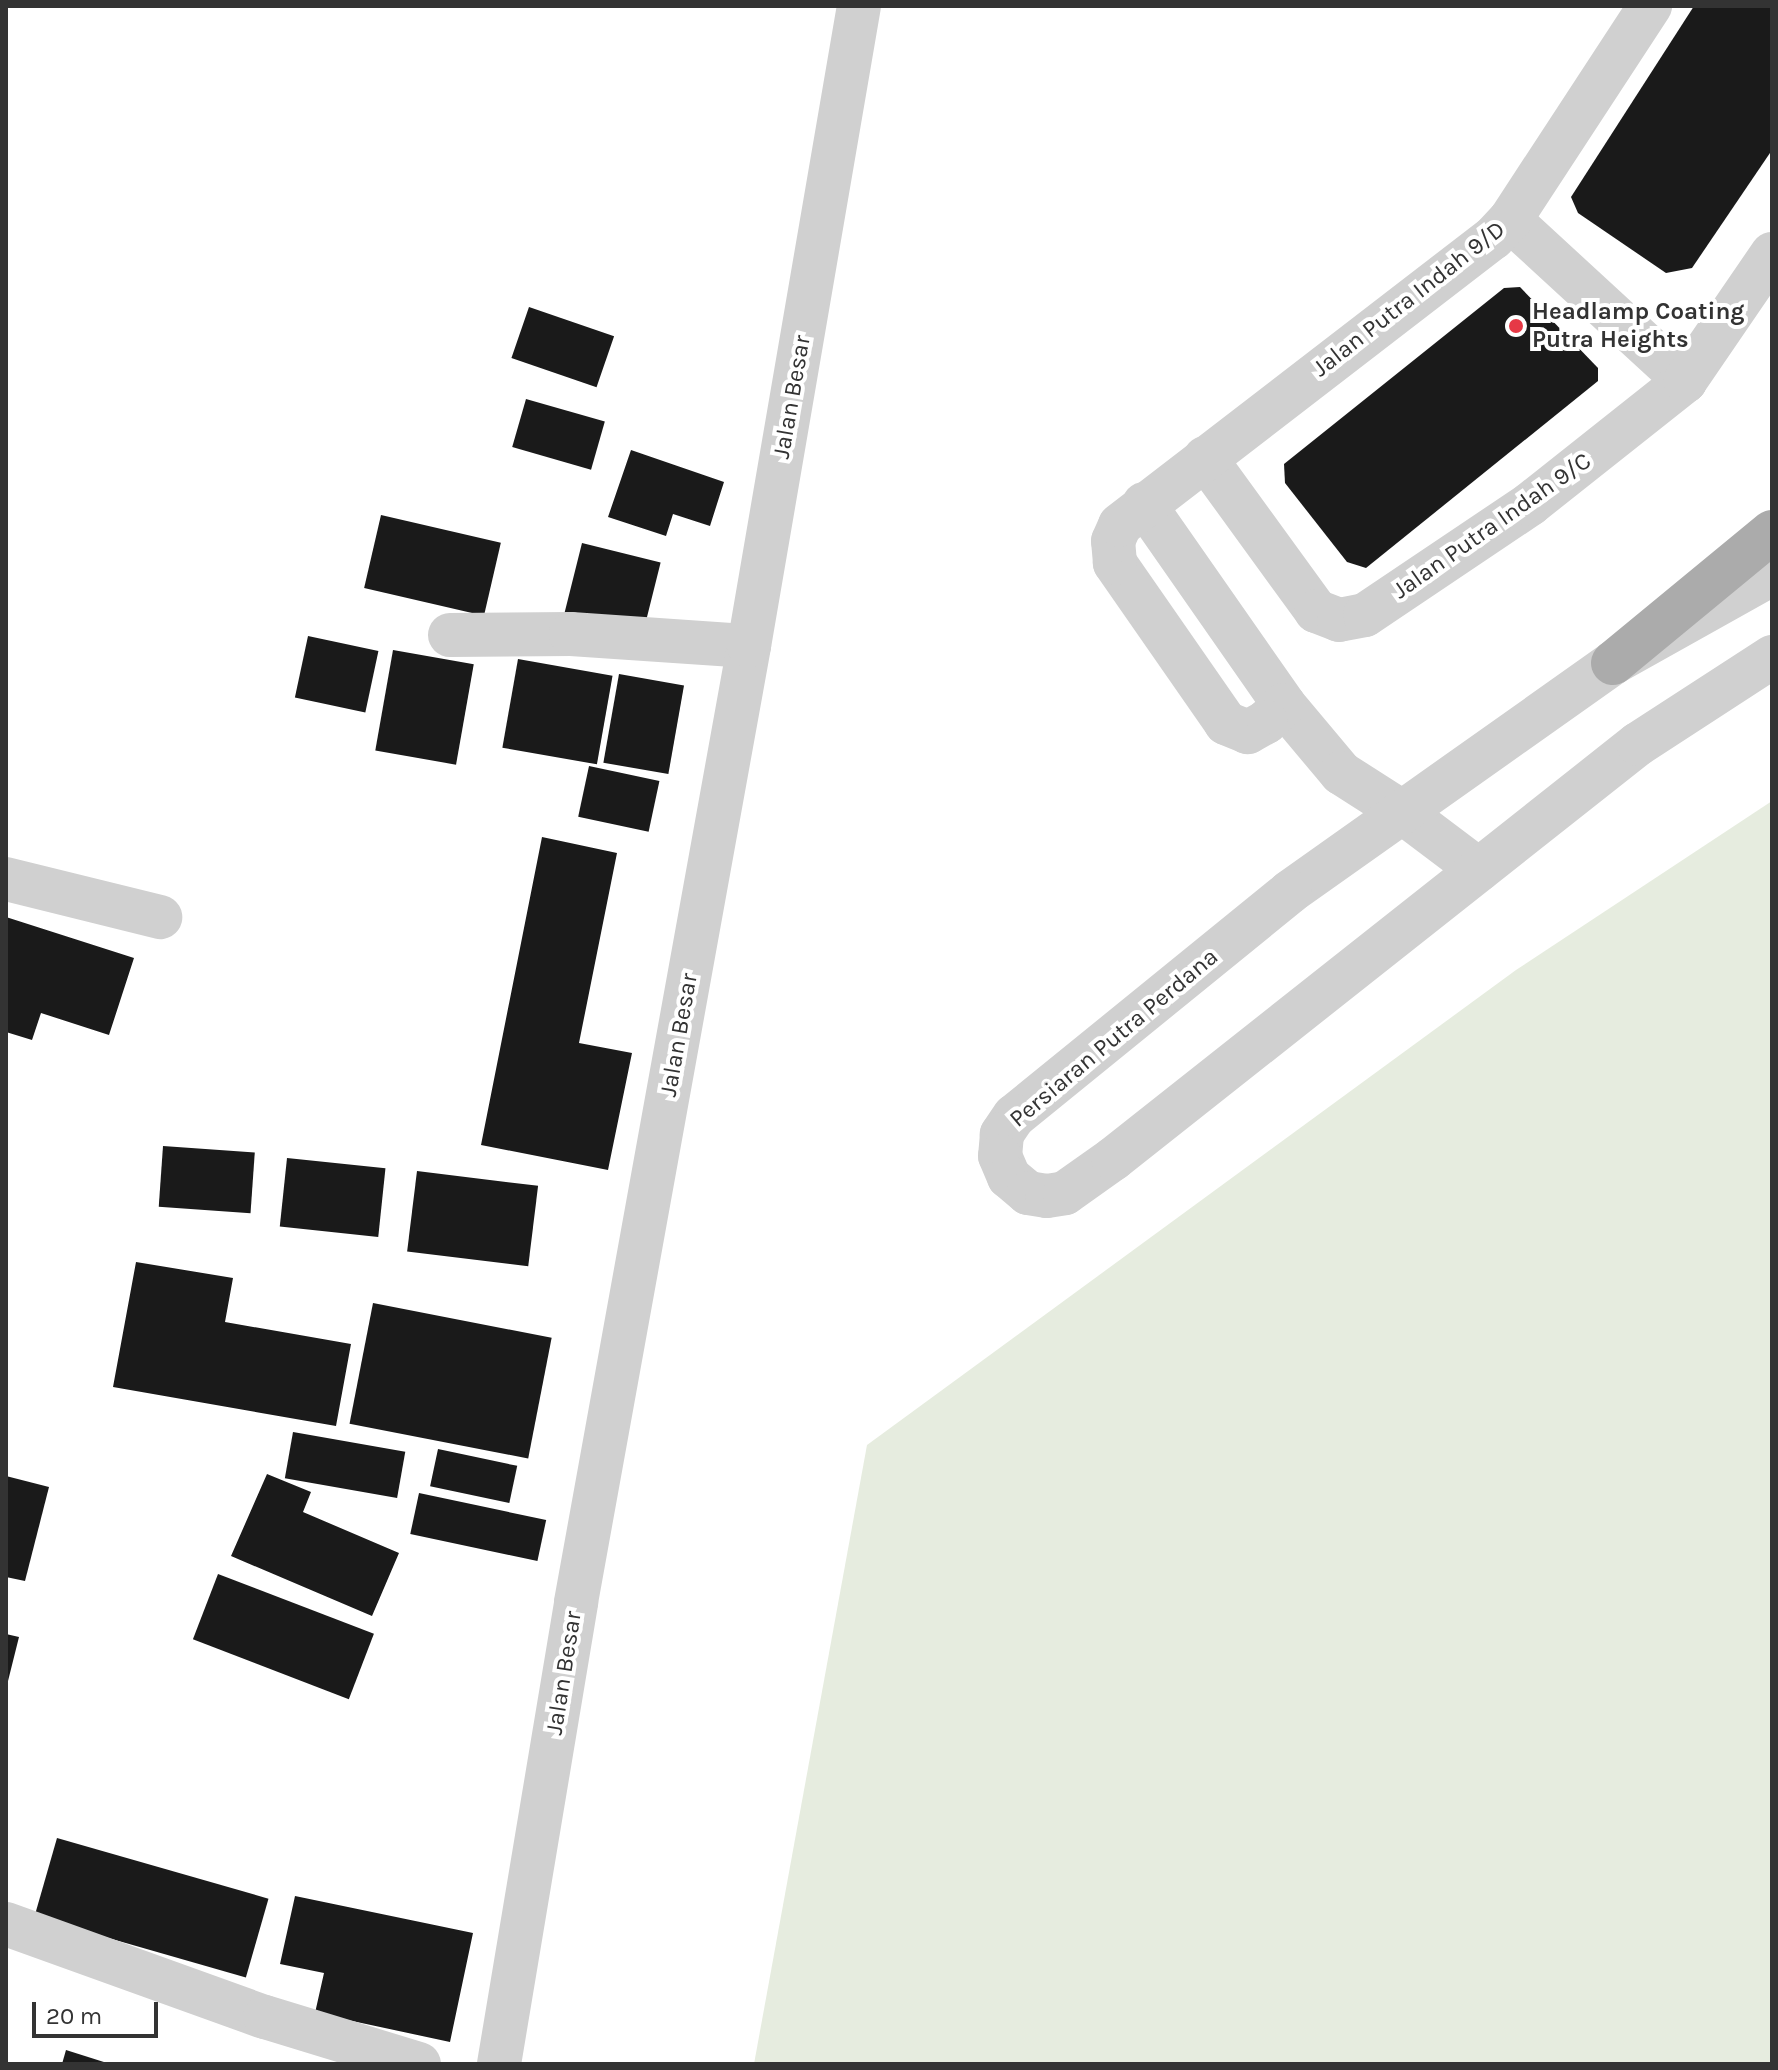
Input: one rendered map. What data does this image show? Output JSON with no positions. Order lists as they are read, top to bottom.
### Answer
{
  "streets": {
    "street": [
      "Jalan Putra Indah 9/D",
      "Jalan Besar",
      "Jalan Putra Indah 9/C",
      "Persiaran Putra Perdana"
    ]
  },
  "crossings": [
    ["Jalan Putra Indah 9/D", "Jalan Putra Indah 9/C"]
  ],
  "places": ["Headlamp Coating Putra Heights"],
  "scale_bar": "20 m"
}
